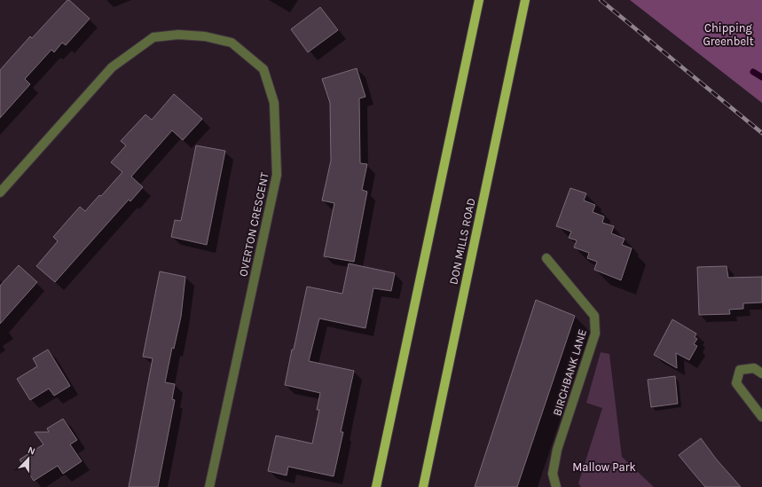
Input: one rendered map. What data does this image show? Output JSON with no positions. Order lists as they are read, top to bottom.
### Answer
{
  "streets": {
    "main road": ["DON MILLS ROAD"],
    "street": ["OVERTON CRESCENT", "BIRCHBANK LANE"]
  },
  "parks": ["Chipping Greenbelt", "Mallow Park"],
  "north": "top"
}
